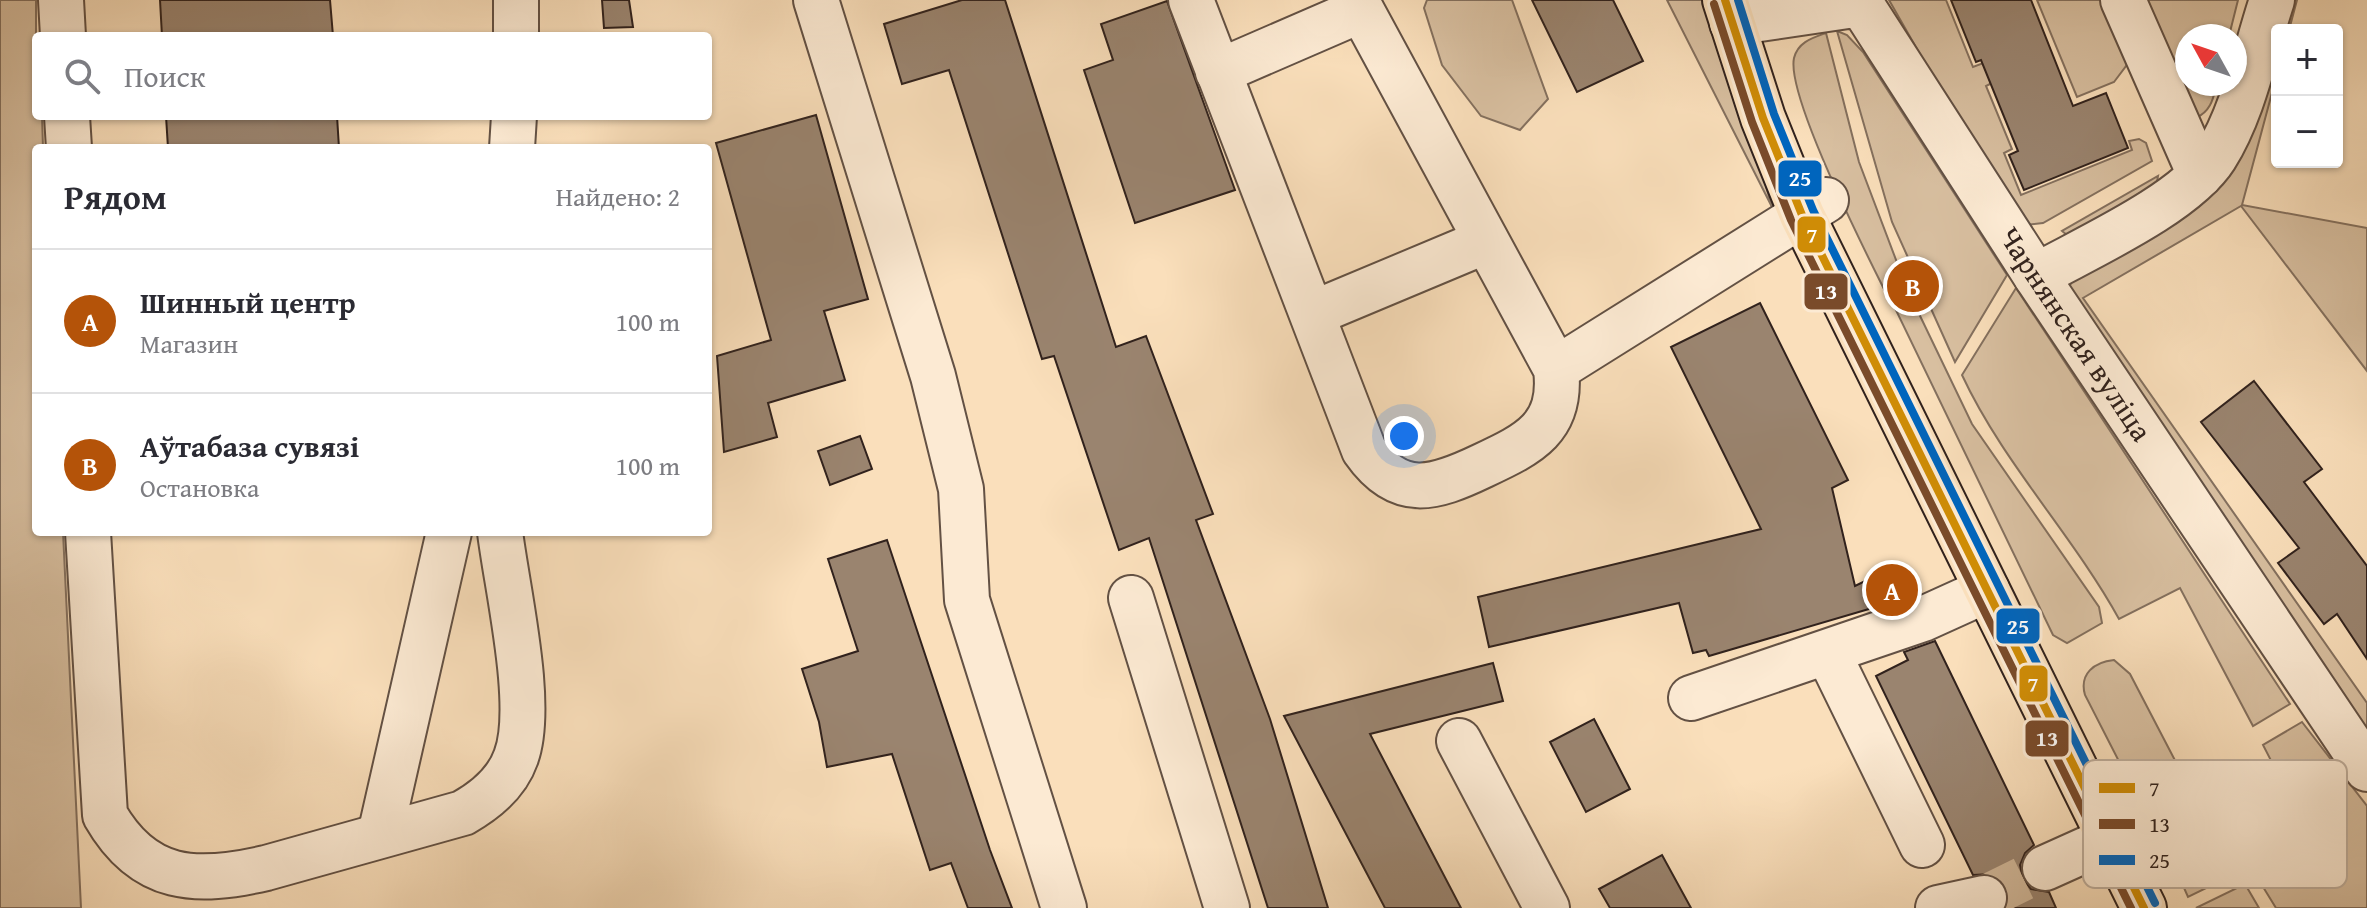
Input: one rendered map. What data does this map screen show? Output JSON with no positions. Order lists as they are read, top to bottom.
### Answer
{
  "streets": {
    "street": ["Чарнянская вуліца"]
  },
  "lines": ["transit line 7", "transit line 25", "transit line 13"],
  "legend": ["7", "13", "25"],
  "north": "top left",
  "page": {
    "map_buttons": ["+", "−"],
    "search": "Поиск",
    "heading": ["Рядом", "Найдено: 2"],
    "list": [
      {
        "mark": "A",
        "name": "Шинный центр",
        "note": "Магазин",
        "value": "100 m"
      },
      {
        "mark": "B",
        "name": "Аўтабаза сувязі",
        "note": "Остановка",
        "value": "100 m"
      }
    ],
    "pins": ["B", "A"]
  }
}
